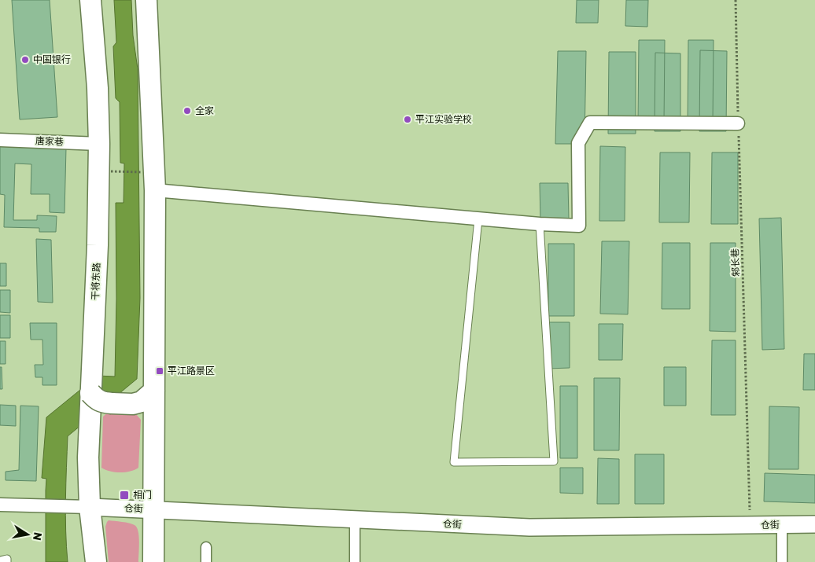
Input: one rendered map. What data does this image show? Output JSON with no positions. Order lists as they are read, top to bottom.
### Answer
{
  "streets": {
    "main road": ["干将东路"],
    "street": ["唐家巷", "仓街"],
    "path": ["邾长巷"]
  },
  "crossings": [
    ["唐家巷", "干将东路"],
    ["邾长巷", "仓街"],
    ["干将东路", "仓街"]
  ],
  "places": {
    "other": ["中国银行", "全家", "平江实验学校"],
    "transit": ["平江路景区", "相门"]
  },
  "north": "right"
}
